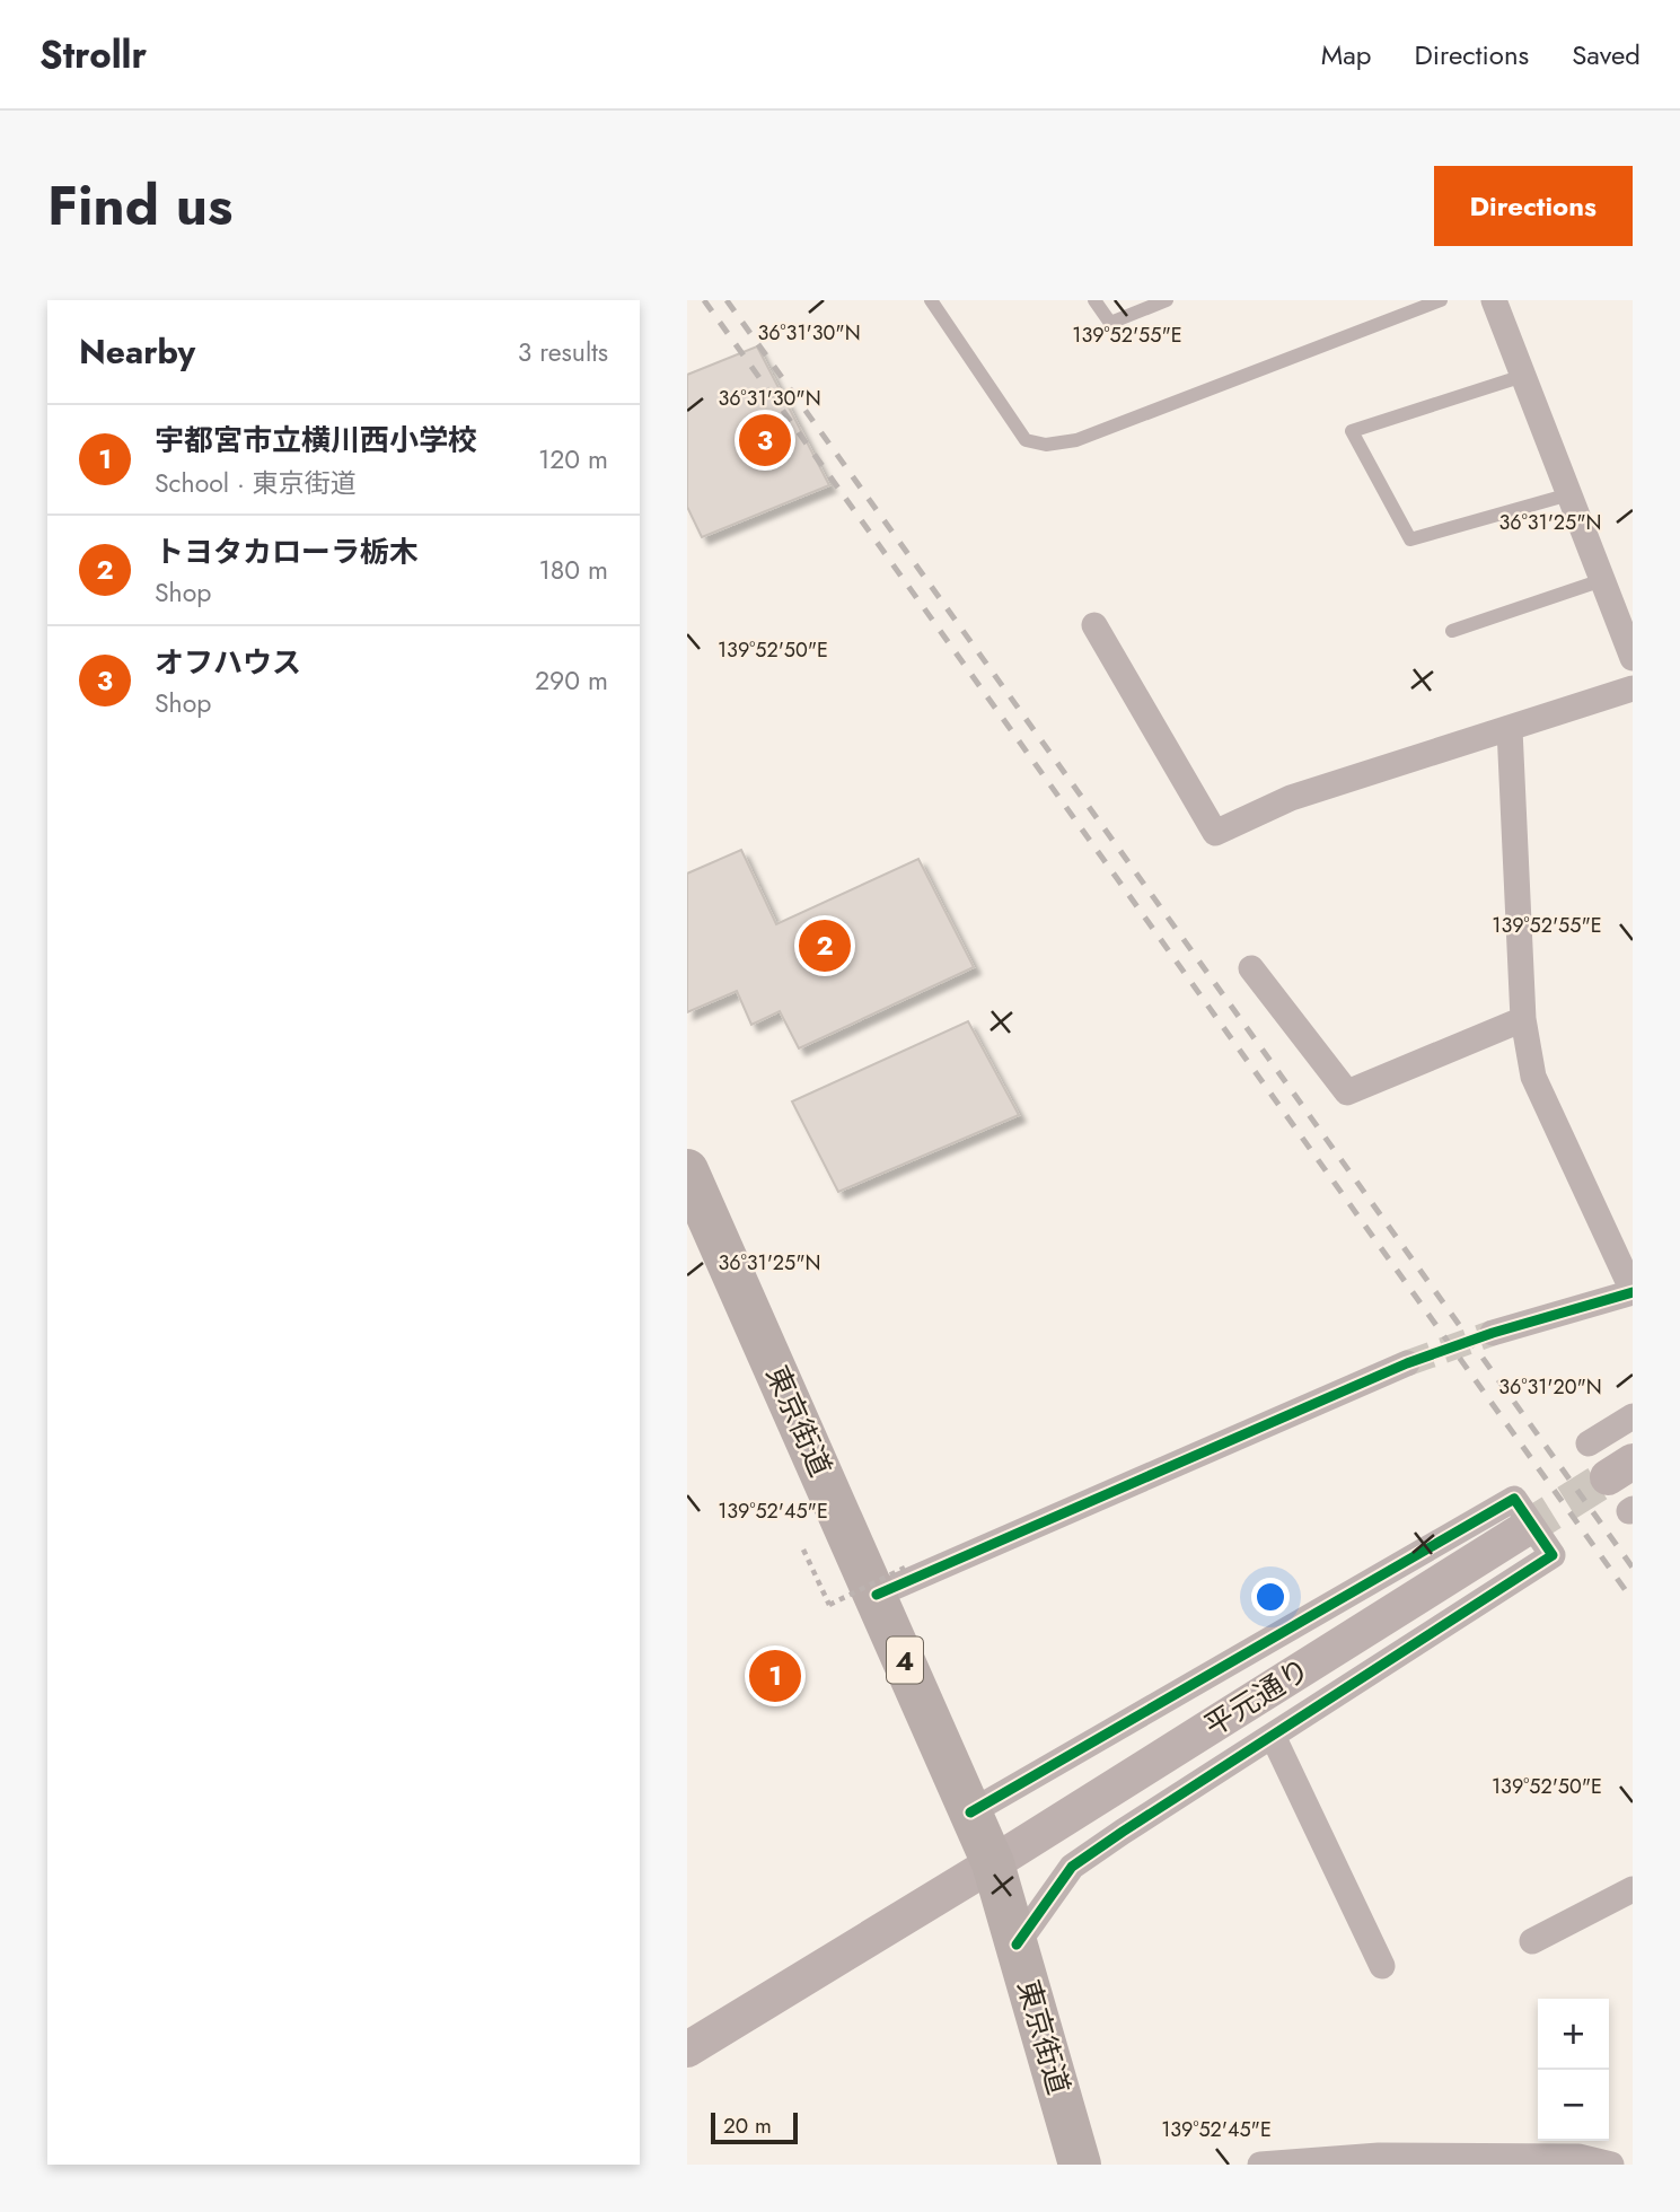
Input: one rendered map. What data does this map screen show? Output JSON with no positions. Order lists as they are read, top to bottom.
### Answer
{
  "streets": {
    "highway": ["東京街道", "4"],
    "street": ["平元通り"]
  },
  "crossings": [
    ["東京街道", "平元通り"]
  ],
  "scale_bar": "20 m",
  "page": {
    "header": "Strollr",
    "nav": ["Map", "Directions", "Saved"],
    "title": "Find us",
    "buttons": "Directions",
    "heading": ["Nearby", "3 results"],
    "list": [
      {
        "mark": "1",
        "name": "宇都宮市立横川西小学校",
        "note": "School · 東京街道",
        "value": "120 m"
      },
      {
        "mark": "2",
        "name": "トヨタカローラ栃木",
        "note": "Shop",
        "value": "180 m"
      },
      {
        "mark": "3",
        "name": "オフハウス",
        "note": "Shop",
        "value": "290 m"
      }
    ],
    "pins": ["3", "2", "1"],
    "map_buttons": ["+", "−"],
    "scale": "20 m"
  },
  "coordinates": [
    "36°31'30\"N",
    "139°52'55\"E",
    "36°31'25\"N",
    "139°52'50\"E",
    "36°31'20\"N",
    "139°52'45\"E"
  ]
}
